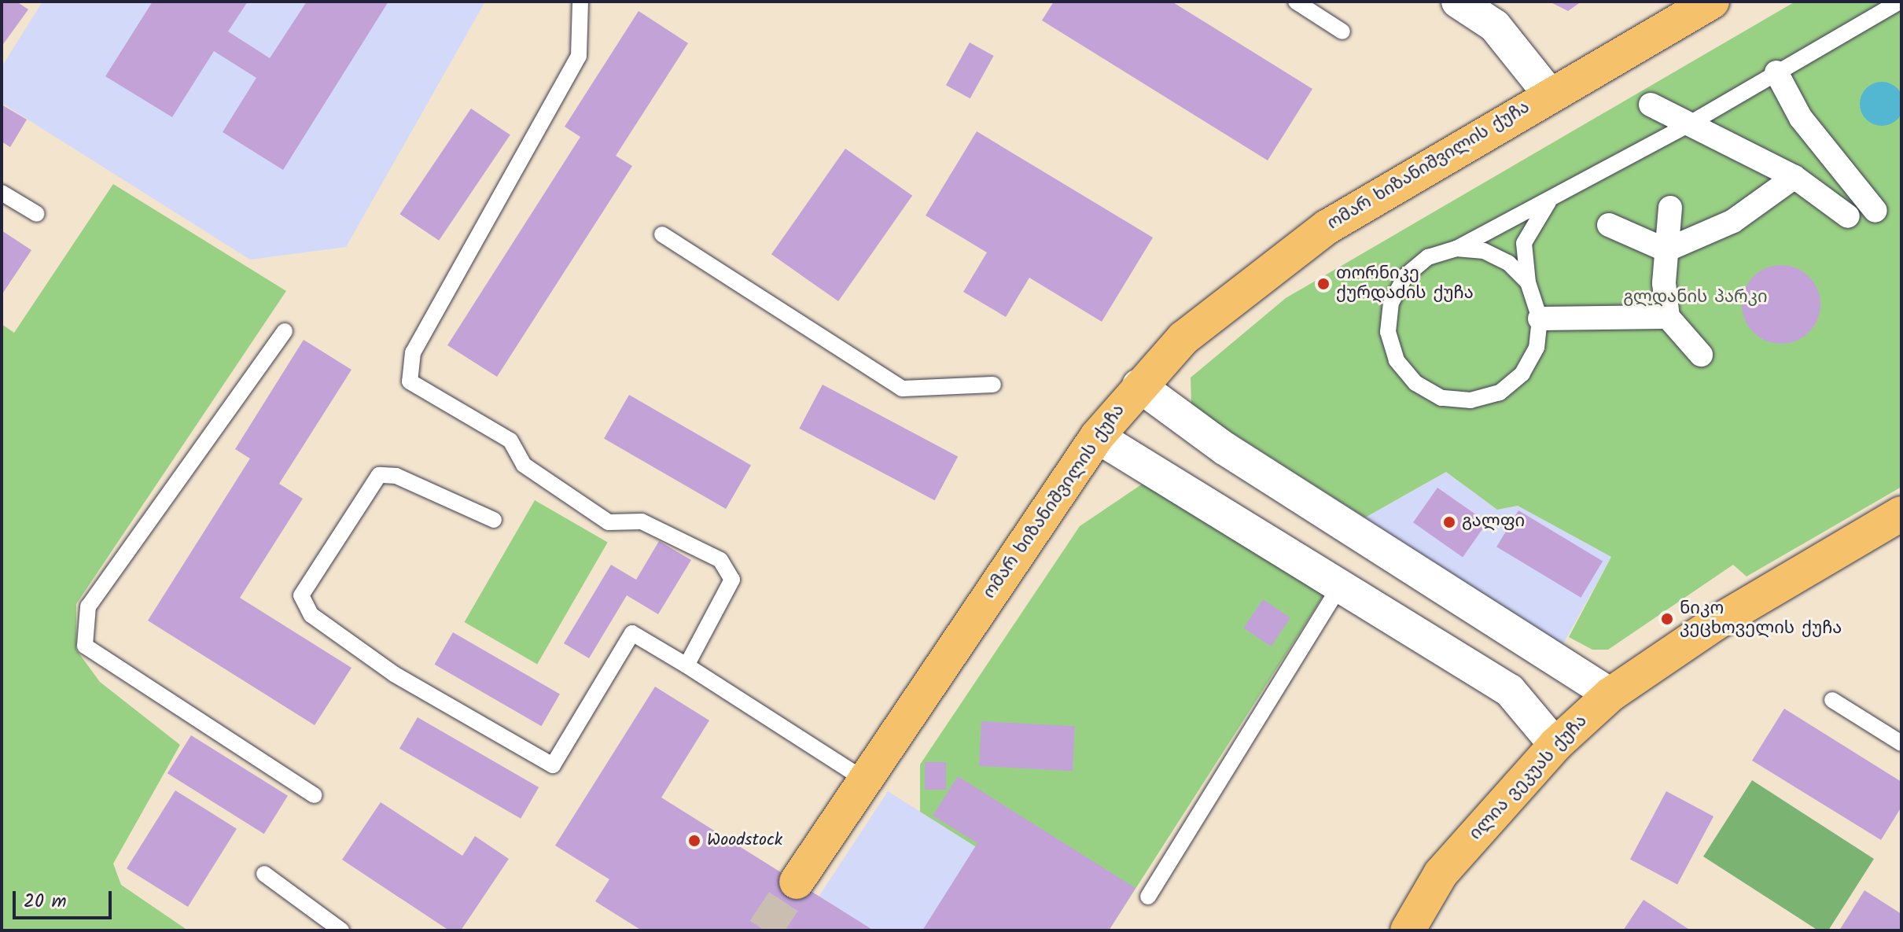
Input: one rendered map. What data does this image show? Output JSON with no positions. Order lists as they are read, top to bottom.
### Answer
{
  "streets": {
    "main road": ["ომარ ხიზანიშვილის ქუჩა", "ილია ვეკუას ქუჩა"]
  },
  "parks": ["გლდანის პარკი"],
  "places": [
    "თორნიკე ქურდაძის ქუჩა",
    "გალფი",
    "ნიკო კეცხოველის ქუჩა",
    "Woodstock"
  ],
  "scale_bar": "20 m"
}
